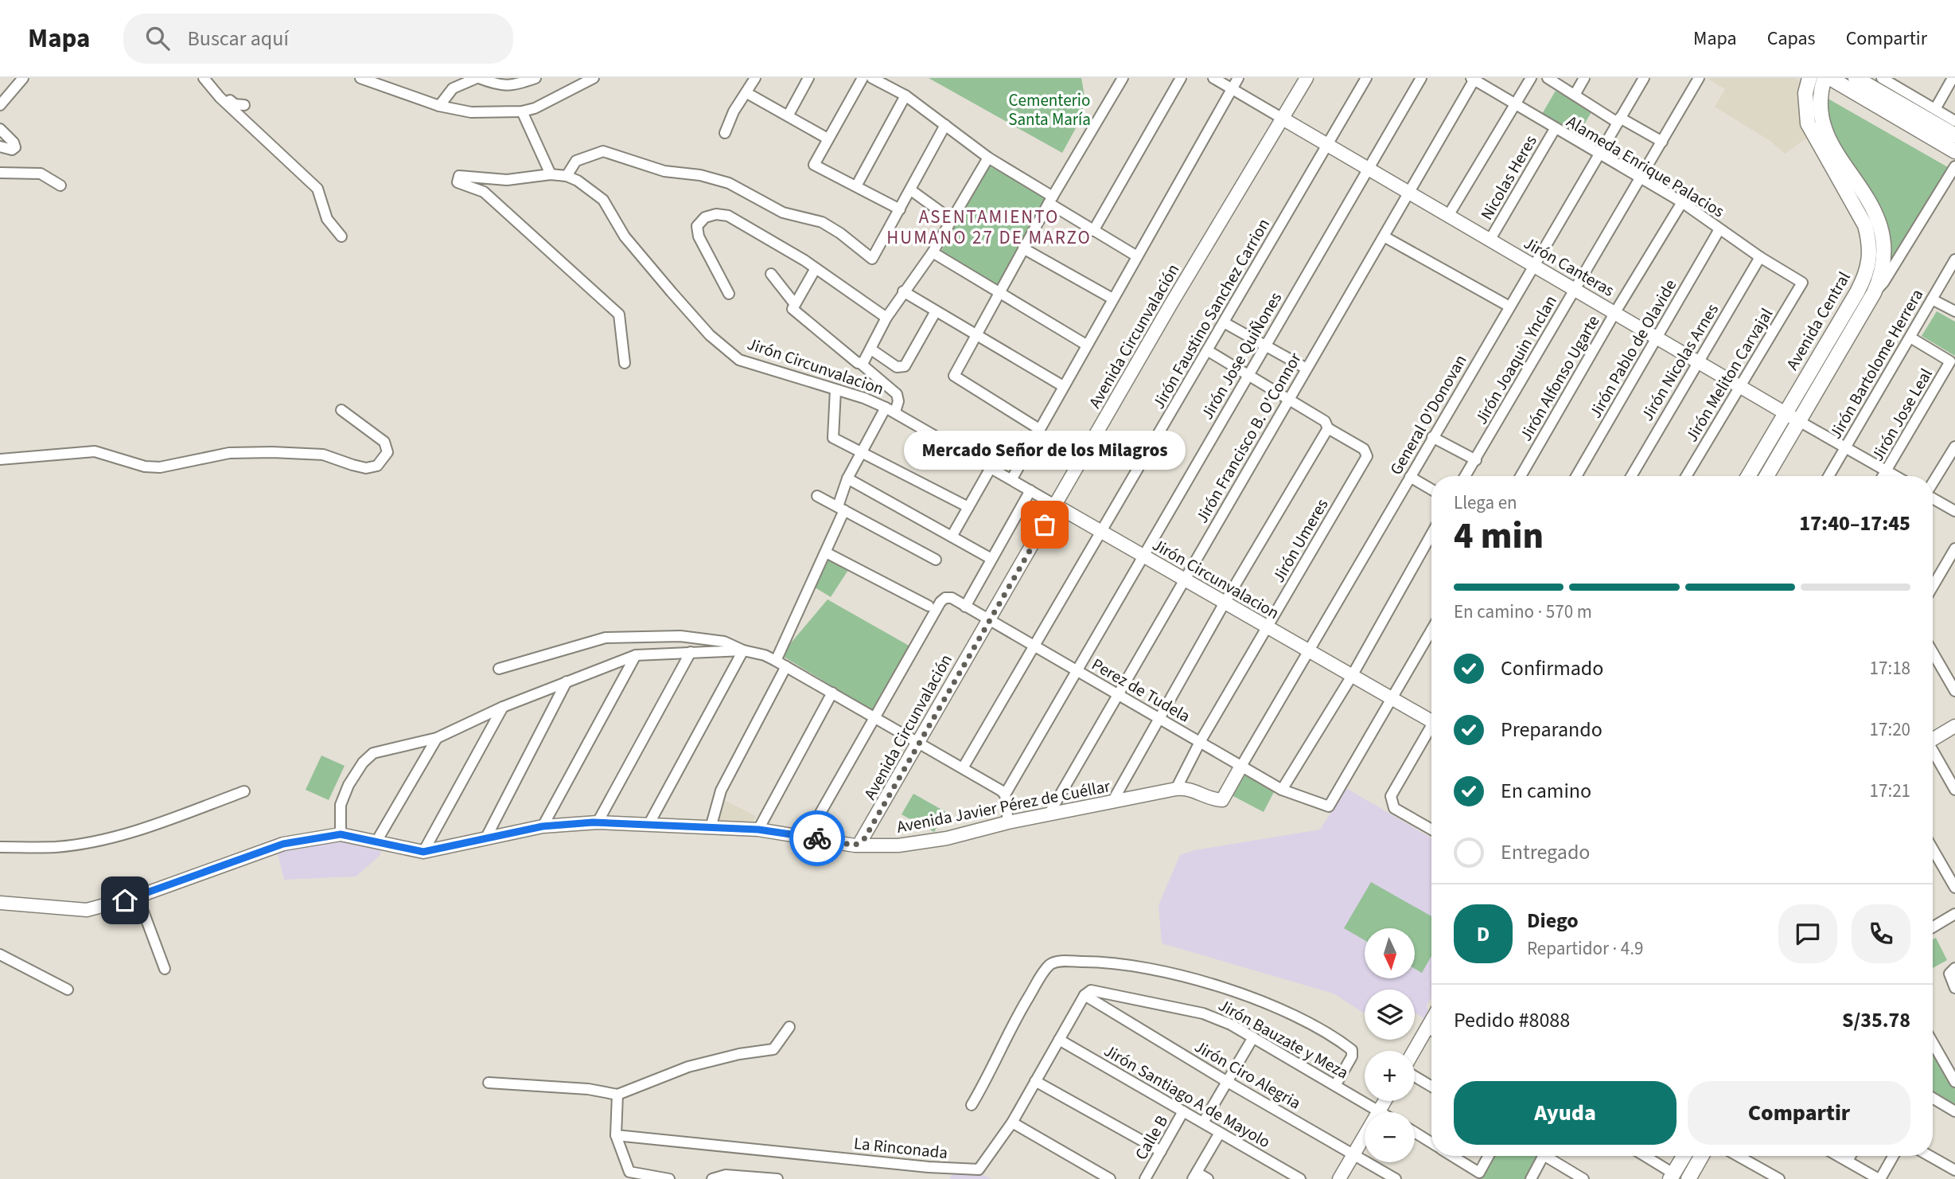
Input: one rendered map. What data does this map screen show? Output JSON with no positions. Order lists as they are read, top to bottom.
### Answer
{
  "streets": {
    "main road": ["Avenida Central"],
    "street": [
      "Alameda Enrique Palacios",
      "Nicolas Heres",
      "Jirón Canteras",
      "Jirón Faustino Sanchez Carrion",
      "Avenida Circunvalación",
      "Jirón Pablo de Olavide",
      "Jirón Jose QuiÑones",
      "Jirón Joaquin Ynclan",
      "Jirón Nicolas Arnes",
      "Jirón Bartolome Herrera",
      "Jirón Circunvalacion",
      "Jirón Meliton Carvajal",
      "Jirón Alfonso Ugarte",
      "General O'Donovan",
      "Jirón Jose Leal",
      "Jirón Francisco B. O'Connor",
      "Jirón Umeres",
      "Perez de Tudela",
      "Avenida Javier Pérez de Cuéllar",
      "Jirón Bauzate y Meza",
      "Jirón Ciro Alegria",
      "Jirón Santiago A de Mayolo",
      "Calle B",
      "La Rinconada"
    ]
  },
  "crossings": [
    ["Alameda Enrique Palacios", "Nicolas Heres"],
    ["Alameda Enrique Palacios", "Jirón Pablo de Olavide"],
    ["Alameda Enrique Palacios", "Jirón Joaquin Ynclan"],
    ["Alameda Enrique Palacios", "Jirón Nicolas Arnes"],
    ["Alameda Enrique Palacios", "Jirón Meliton Carvajal"],
    ["Alameda Enrique Palacios", "Jirón Alfonso Ugarte"],
    ["Alameda Enrique Palacios", "General O'Donovan"],
    ["Alameda Enrique Palacios", "Jirón Francisco B. O'Connor"],
    ["Nicolas Heres", "Jirón Canteras"],
    ["Jirón Canteras", "Jirón Faustino Sanchez Carrion"],
    ["Jirón Canteras", "Avenida Central"],
    ["Jirón Canteras", "Avenida Circunvalación"],
    ["Jirón Canteras", "Jirón Pablo de Olavide"],
    ["Jirón Canteras", "Jirón Jose QuiÑones"],
    ["Jirón Canteras", "Jirón Joaquin Ynclan"],
    ["Jirón Canteras", "Jirón Nicolas Arnes"],
    ["Jirón Canteras", "Jirón Bartolome Herrera"],
    ["Jirón Canteras", "Jirón Meliton Carvajal"],
    ["Jirón Canteras", "Jirón Alfonso Ugarte"],
    ["Jirón Canteras", "General O'Donovan"],
    ["Jirón Canteras", "Jirón Jose Leal"],
    ["Jirón Canteras", "Jirón Francisco B. O'Connor"],
    ["Jirón Faustino Sanchez Carrion", "Jirón Circunvalacion"],
    ["Jirón Faustino Sanchez Carrion", "Perez de Tudela"],
    ["Avenida Circunvalación", "Jirón Circunvalacion"],
    ["Avenida Circunvalación", "Perez de Tudela"],
    ["Avenida Circunvalación", "Avenida Javier Pérez de Cuéllar"],
    ["Jirón Jose QuiÑones", "Jirón Circunvalacion"],
    ["Jirón Jose QuiÑones", "Perez de Tudela"],
    ["Jirón Bartolome Herrera", "Jirón Jose Leal"],
    ["Jirón Circunvalacion", "General O'Donovan"],
    ["Jirón Circunvalacion", "Jirón Francisco B. O'Connor"],
    ["Jirón Circunvalacion", "Jirón Umeres"],
    ["Jirón Circunvalacion", "Perez de Tudela"],
    ["General O'Donovan", "Perez de Tudela"],
    ["General O'Donovan", "Avenida Javier Pérez de Cuéllar"],
    ["Jirón Francisco B. O'Connor", "Perez de Tudela"],
    ["Jirón Francisco B. O'Connor", "Avenida Javier Pérez de Cuéllar"],
    ["Jirón Umeres", "Perez de Tudela"],
    ["Jirón Umeres", "Avenida Javier Pérez de Cuéllar"],
    ["Perez de Tudela", "Avenida Javier Pérez de Cuéllar"],
    ["Jirón Bauzate y Meza", "Jirón Ciro Alegria"],
    ["Jirón Bauzate y Meza", "La Rinconada"],
    ["Jirón Ciro Alegria", "La Rinconada"],
    ["Jirón Santiago A de Mayolo", "Calle B"],
    ["Jirón Santiago A de Mayolo", "La Rinconada"]
  ],
  "districts": ["ASENTAMIENTO HUMANO 27 DE MARZO"],
  "parks": ["Cementerio Santa María"],
  "places": ["Mercado Señor de los Milagros"],
  "north": "bottom",
  "page": {
    "header": "Mapa",
    "search": "Buscar aquí",
    "nav": ["Mapa", "Capas", "Compartir"],
    "bubble": "Mercado Señor de los Milagros",
    "heading": ["4 min", "Llega en", "17:40–17:45"],
    "panel": [
      "Diego",
      "Repartidor · 4.9",
      "Pedido #8088",
      "S/35.78"
    ],
    "bar": "En camino · 570 m",
    "list": [
      ["Confirmado", "17:18"],
      ["Preparando", "17:20"],
      ["En camino", "17:21"],
      "Entregado"
    ],
    "round": "D",
    "map_buttons": ["+", "−"],
    "buttons": ["Ayuda", "Compartir"]
  }
}
